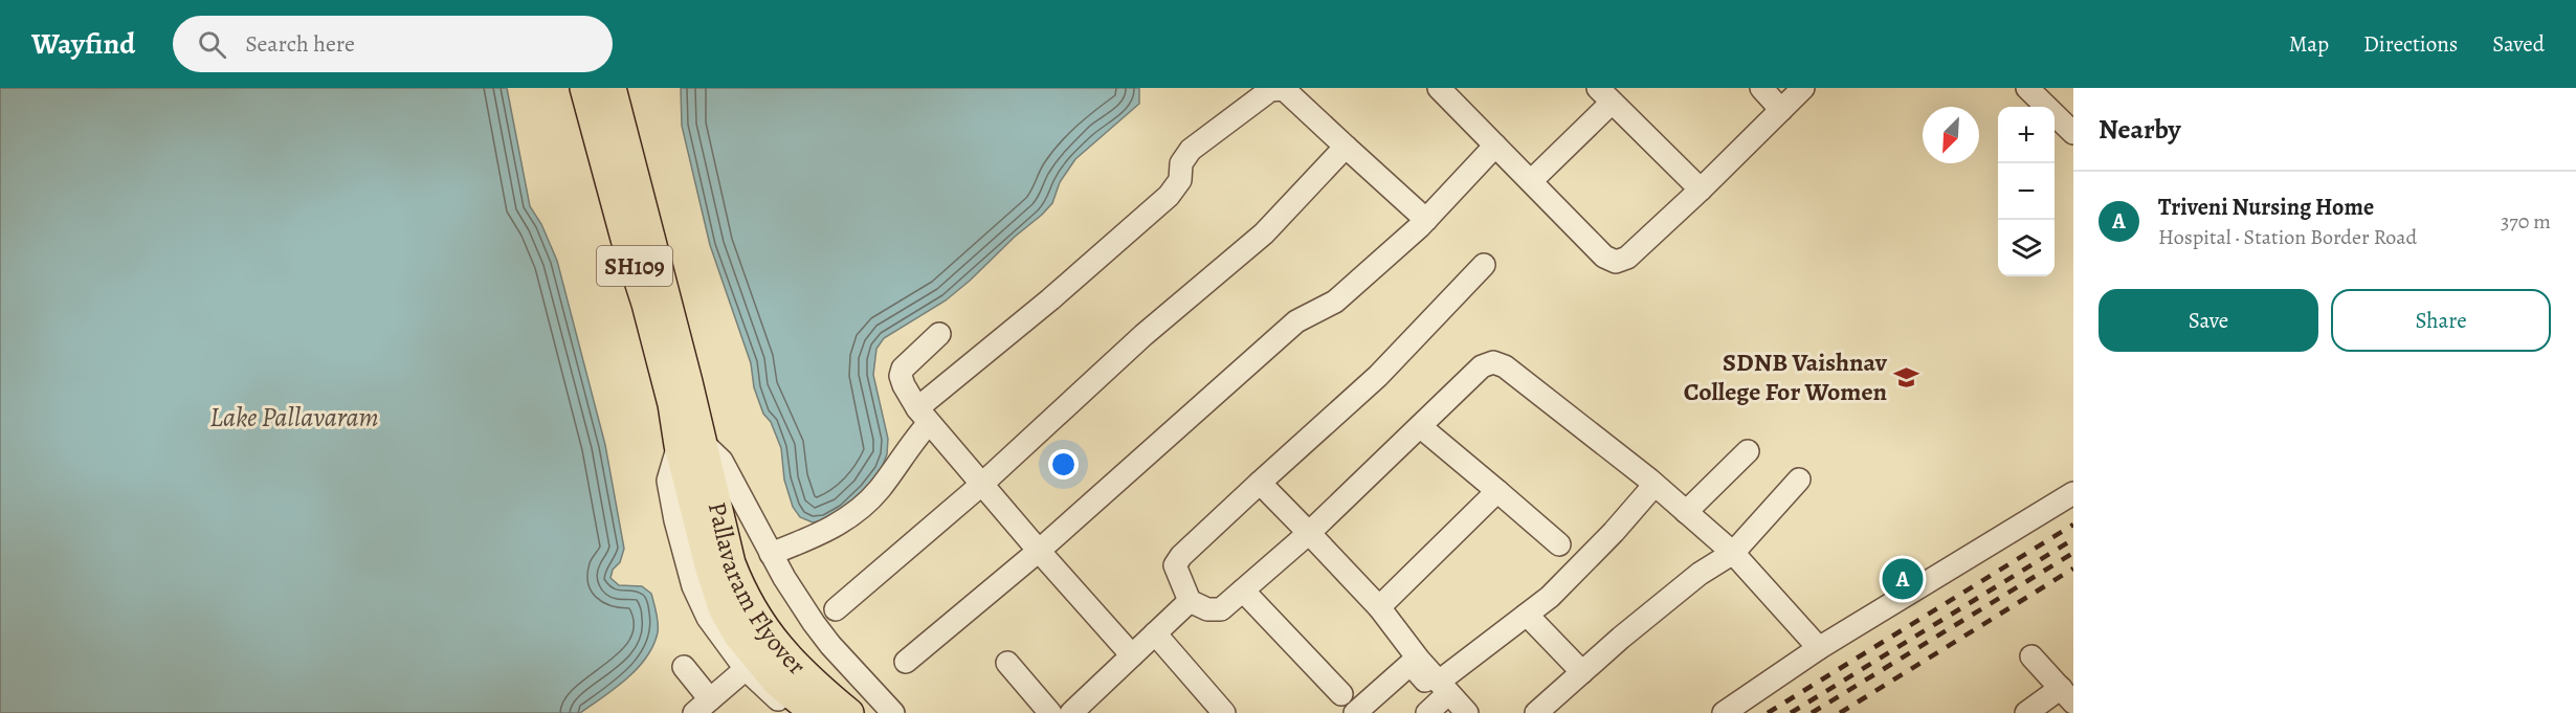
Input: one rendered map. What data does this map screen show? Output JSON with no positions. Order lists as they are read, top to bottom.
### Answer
{
  "streets": {
    "main road": ["SH109", "Pallavaram Flyover"]
  },
  "crossings": [
    ["SH109", "Pallavaram Flyover"]
  ],
  "water": ["Lake Pallavaram"],
  "places": {
    "school or university": ["SDNB Vaishnav College For Women"]
  },
  "north": "bottom left",
  "page": {
    "header": "Wayfind",
    "search": "Search here",
    "nav": ["Map", "Directions", "Saved"],
    "heading": "Nearby",
    "map_buttons": ["+", "−"],
    "list": [
      {
        "mark": "A",
        "name": "Triveni Nursing Home",
        "note": "Hospital · Station Border Road",
        "value": "370 m"
      }
    ],
    "buttons": ["Save", "Share"],
    "pins": "A"
  }
}
